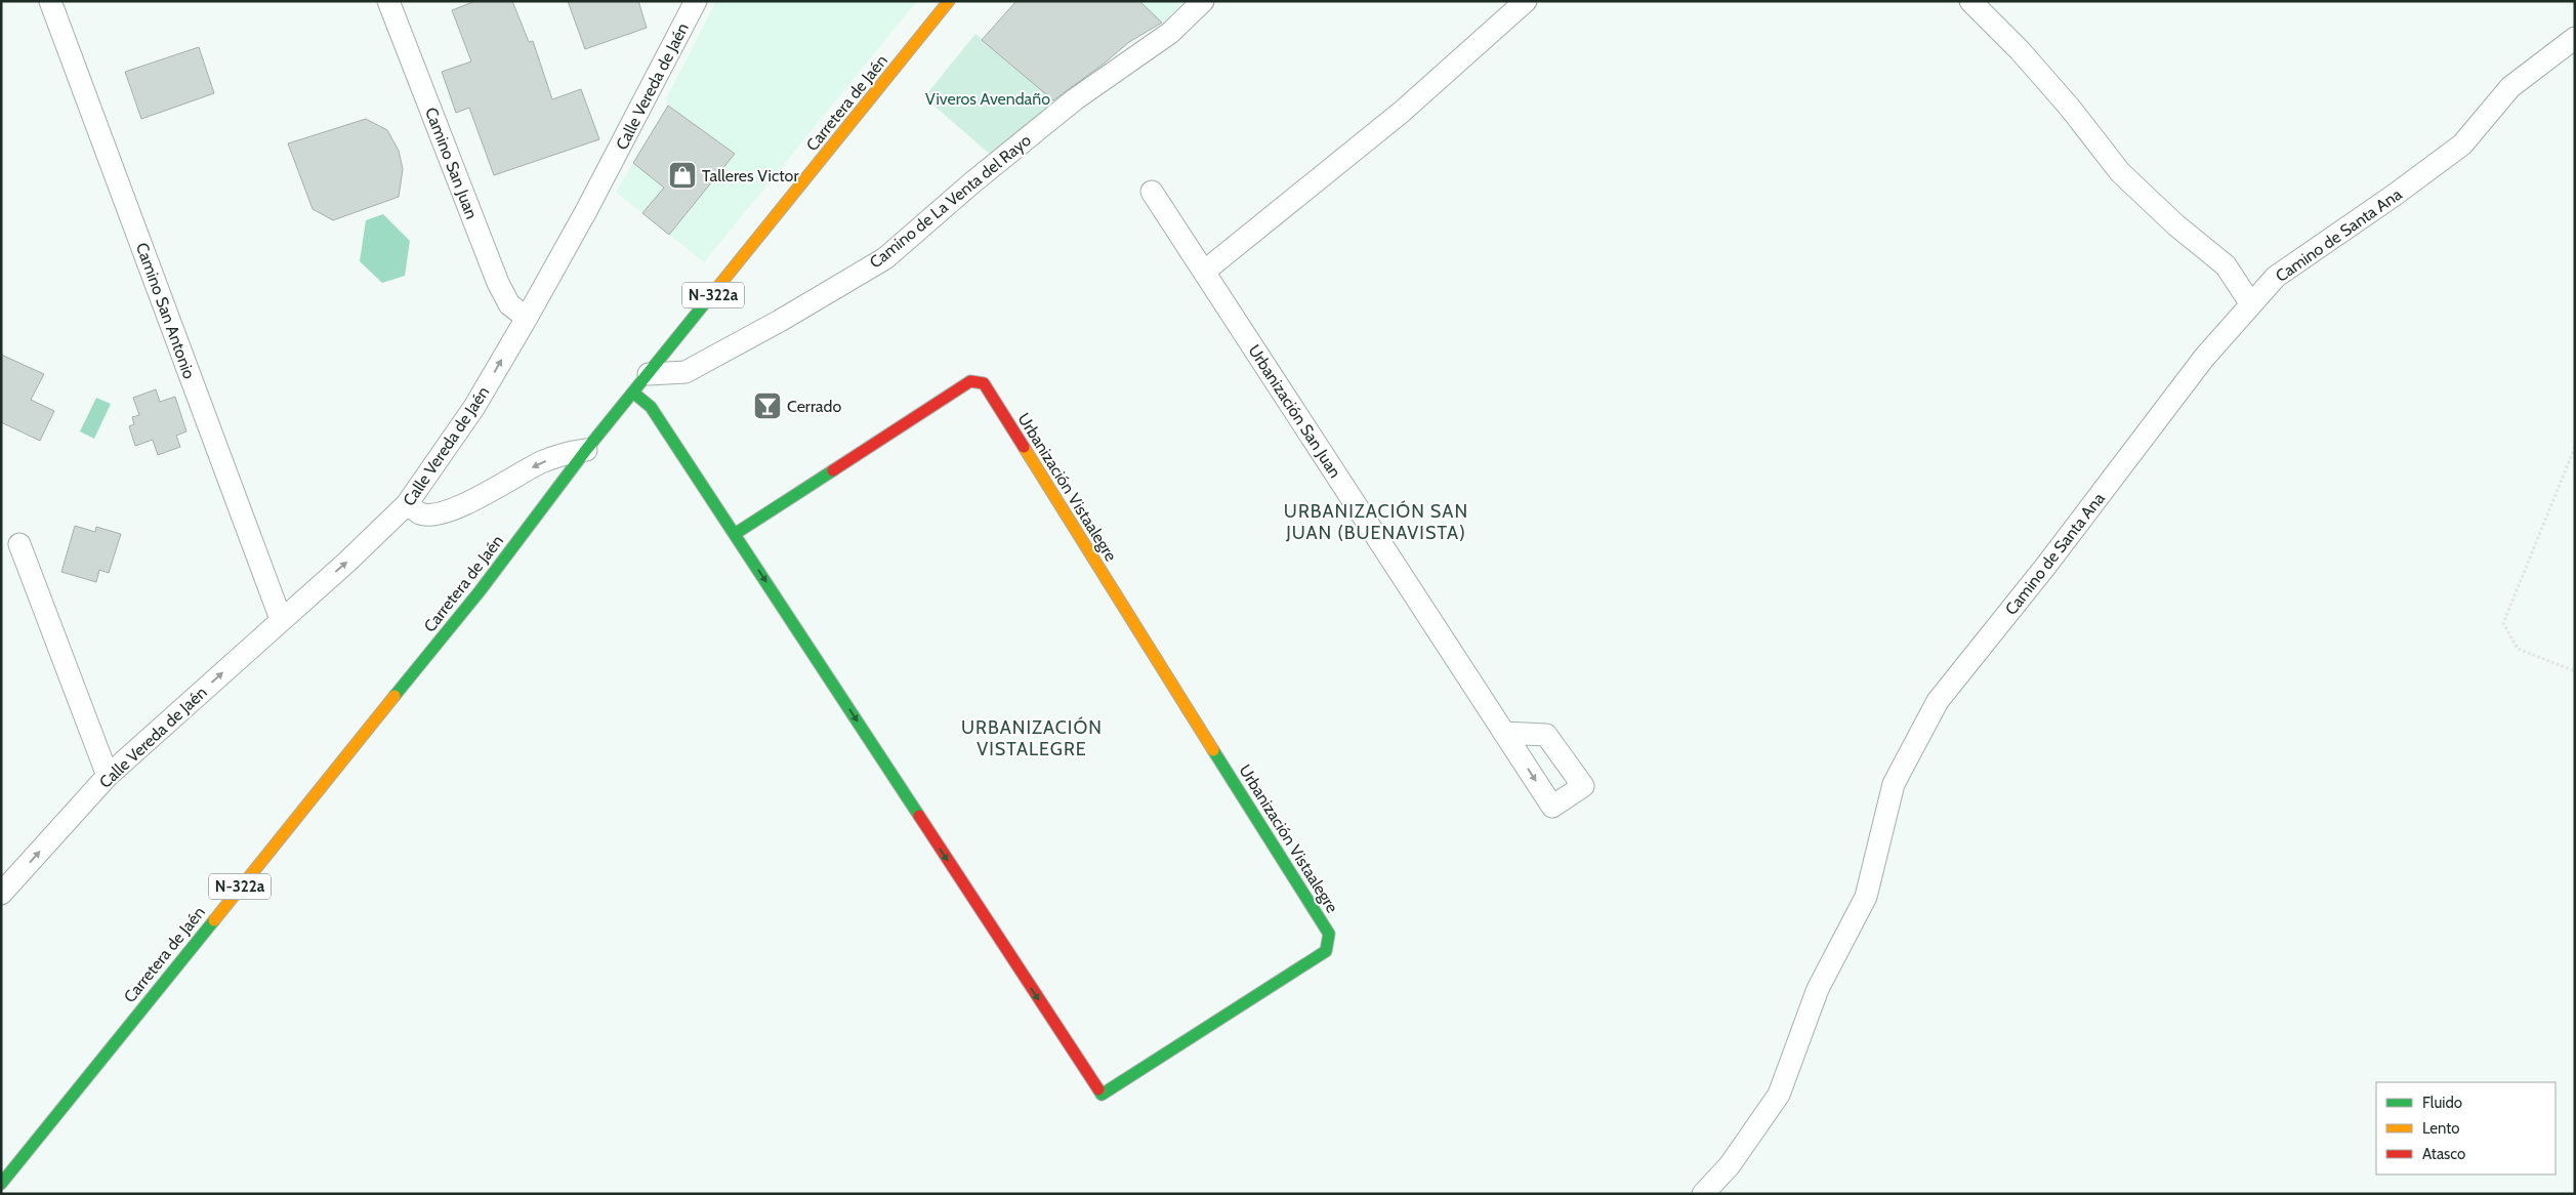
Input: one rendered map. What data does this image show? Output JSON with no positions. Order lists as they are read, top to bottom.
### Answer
{
  "streets": {
    "main road": ["Carretera de Jaén", "N-322a", "Urbanización Vistaalegre"],
    "street": [
      "Calle Vereda de Jaén",
      "Camino San Juan",
      "Camino de La Venta del Rayo",
      "Camino de Santa Ana",
      "Camino San Antonio",
      "Urbanización San Juan"
    ]
  },
  "crossings": [
    ["Calle Vereda de Jaén", "Camino San Juan"],
    ["Calle Vereda de Jaén", "Camino San Antonio"],
    ["Carretera de Jaén", "Camino de La Venta del Rayo"],
    ["Carretera de Jaén", "Urbanización Vistaalegre"]
  ],
  "one_way": ["Calle Vereda de Jaén"],
  "districts": ["URBANIZACIÓN SAN JUAN (BUENAVISTA)", "URBANIZACIÓN VISTALEGRE"],
  "parks": ["Viveros Avendaño"],
  "places": {
    "shop": ["Talleres Victor"],
    "bar": ["Cerrado"]
  },
  "legend": ["Fluido", "Lento", "Atasco"]
}
